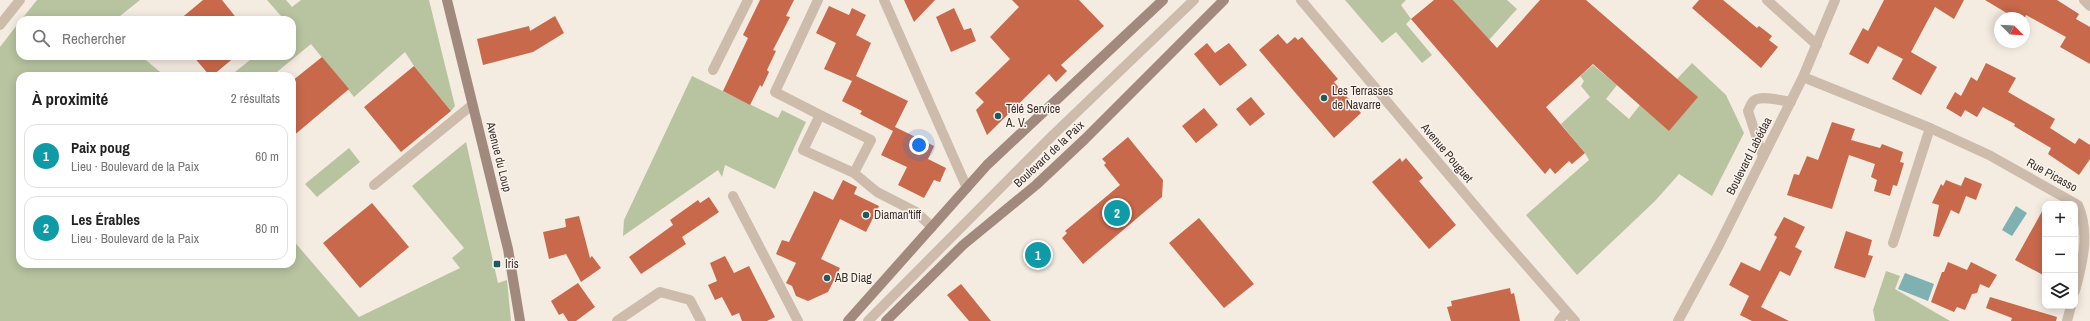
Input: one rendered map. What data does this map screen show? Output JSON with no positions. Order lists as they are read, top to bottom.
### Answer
{
  "streets": {
    "main road": ["Boulevard de la Paix", "Avenue du Loup"],
    "street": ["Avenue Pouguet", "Boulevard Labédaa", "Rue Picasso"]
  },
  "crossings": [
    ["Boulevard Labédaa", "Rue Picasso"]
  ],
  "places": {
    "other": [
      "Les Terrasses de Navarre",
      "Télé Service A. V.",
      "Diaman'tiff",
      "AB Diag"
    ],
    "transit": ["Iris"]
  },
  "north": "bottom right",
  "page": {
    "search": "Rechercher",
    "heading": ["À proximité", "2 résultats"],
    "list": [
      {
        "mark": "1",
        "name": "Paix poug",
        "note": "Lieu · Boulevard de la Paix",
        "value": "60 m"
      },
      {
        "mark": "2",
        "name": "Les Érables",
        "note": "Lieu · Boulevard de la Paix",
        "value": "80 m"
      }
    ],
    "pins": ["2", "1"],
    "map_buttons": ["+", "−"]
  }
}
